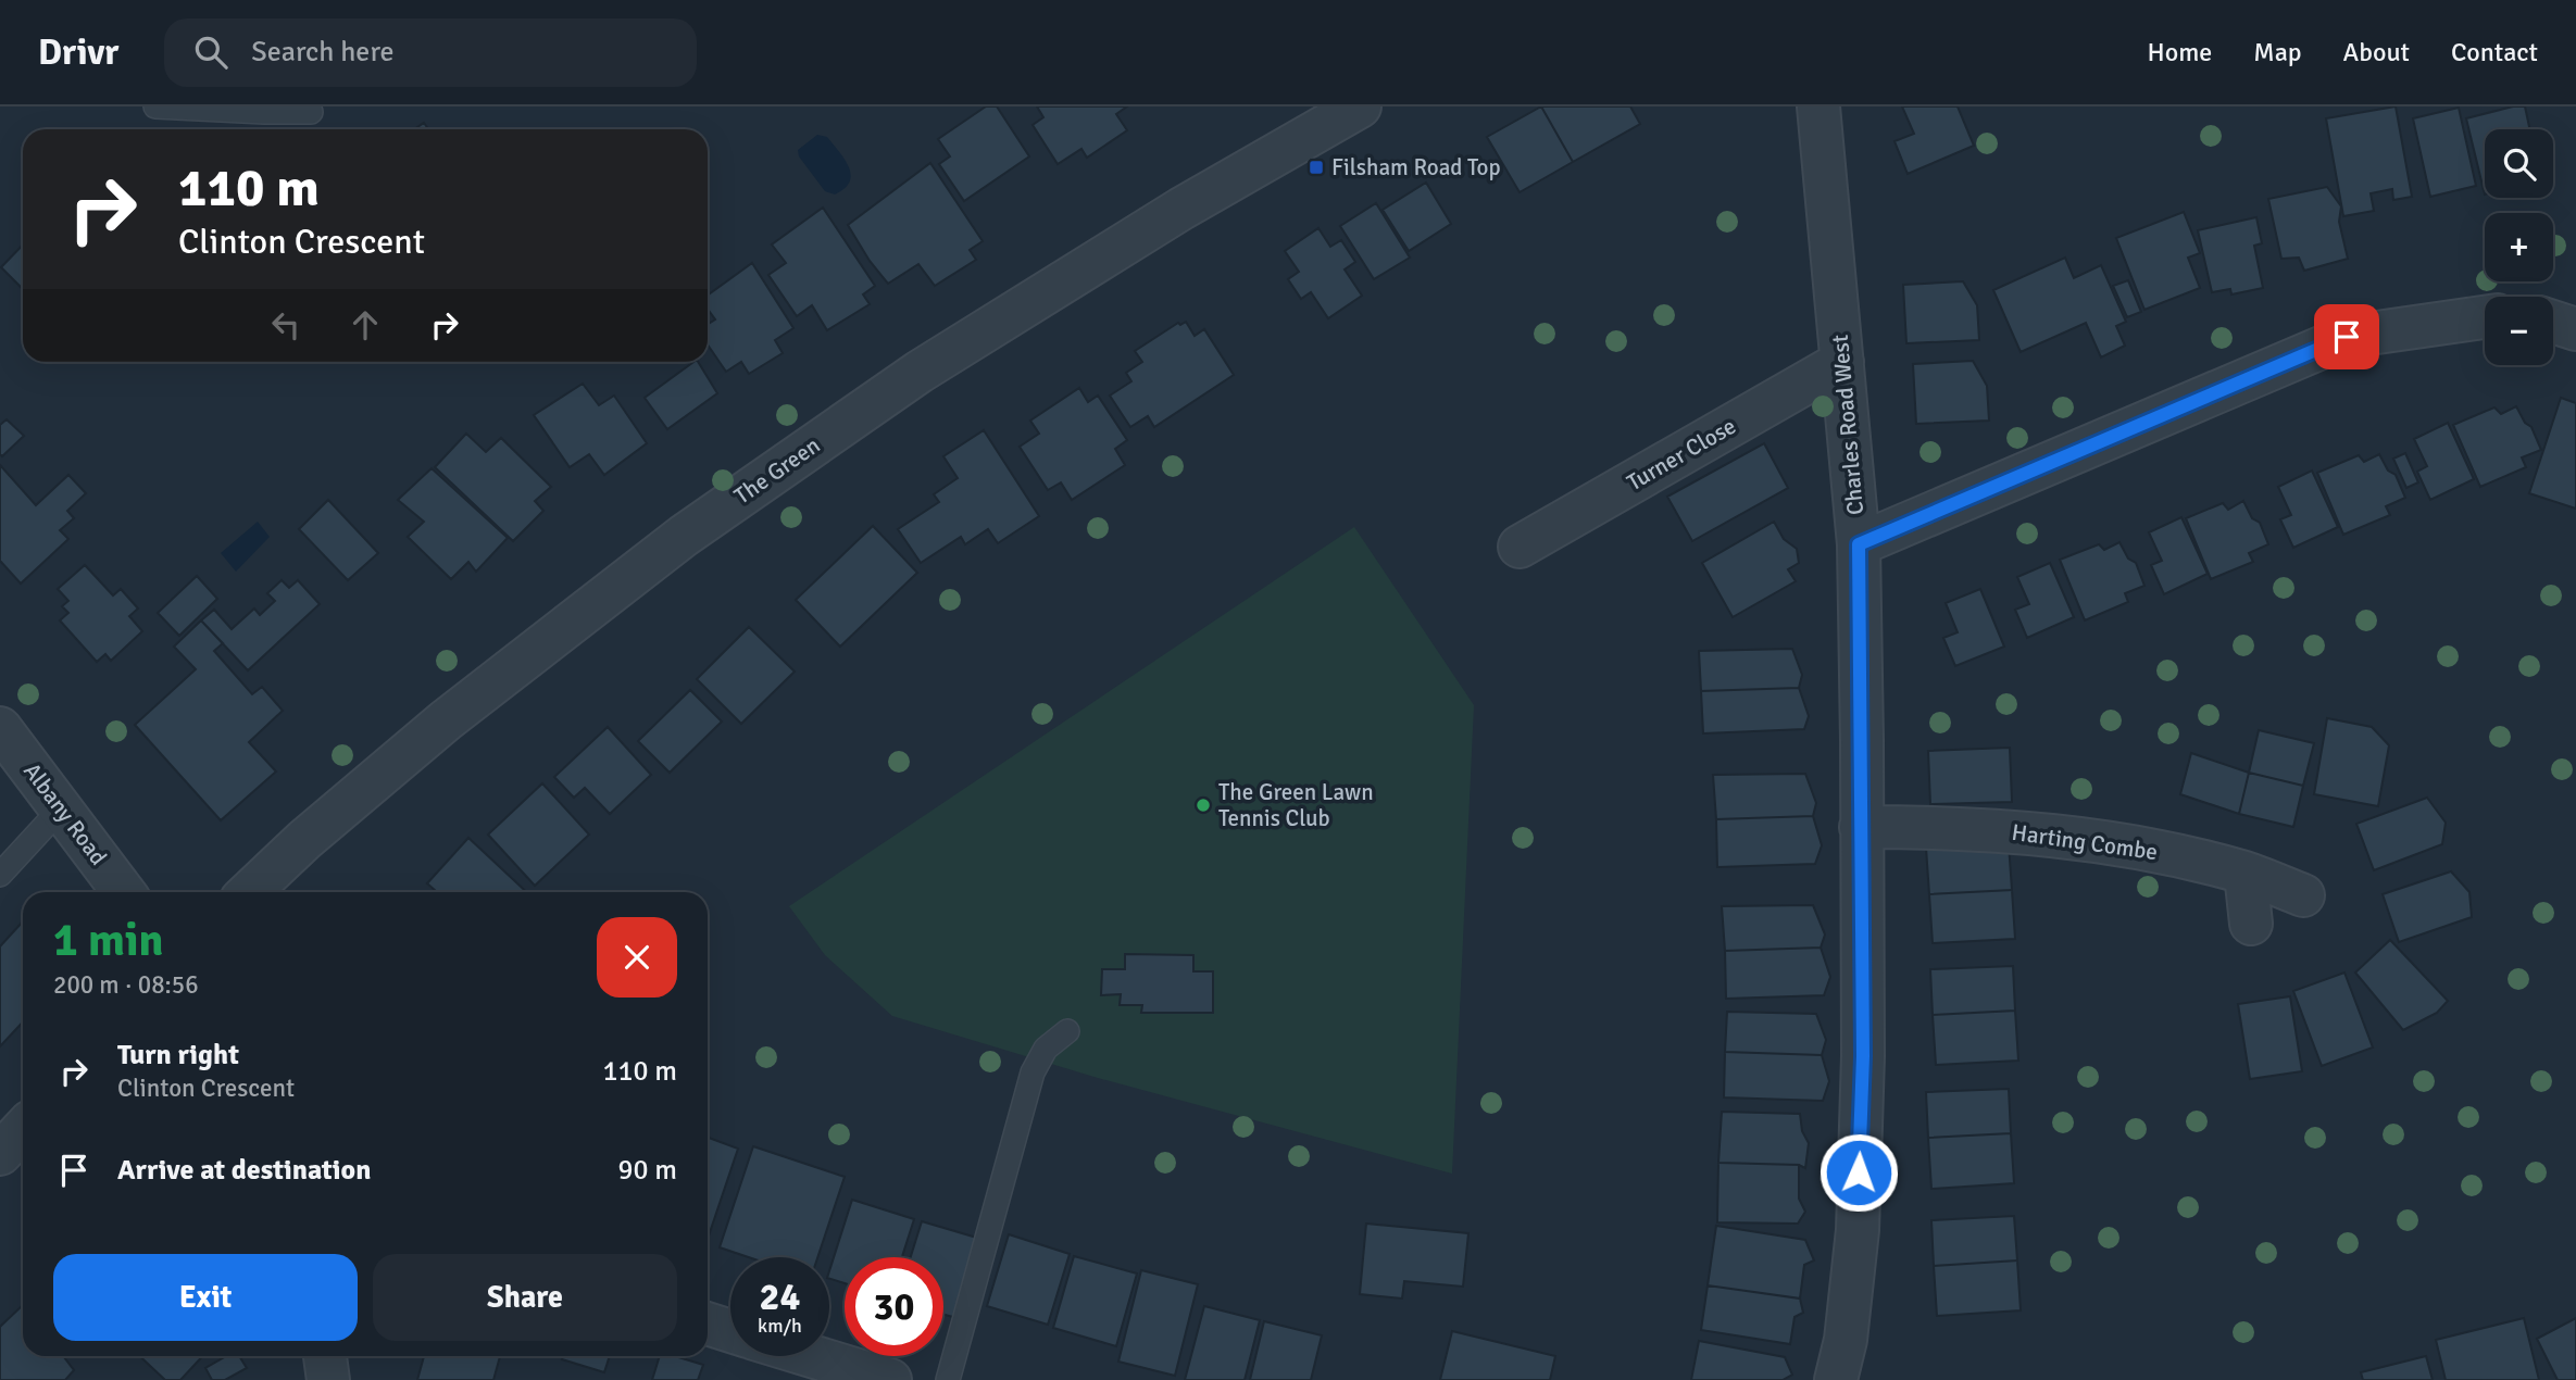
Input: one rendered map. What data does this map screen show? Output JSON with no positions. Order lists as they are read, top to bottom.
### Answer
{
  "streets": {
    "street": [
      "Charles Road West",
      "Turner Close",
      "The Green",
      "Albany Road",
      "Harting Combe"
    ]
  },
  "crossings": [
    ["Charles Road West", "Turner Close"],
    ["Charles Road West", "Harting Combe"]
  ],
  "places": {
    "transit": ["Filsham Road Top"],
    "other": ["The Green Lawn Tennis Club"]
  },
  "page": {
    "header": "Drivr",
    "search": "Search here",
    "nav": [
      "Home",
      "Map",
      "About",
      "Contact"
    ],
    "map_buttons": ["+", "−"],
    "turn": ["110 m", "Clinton Crescent"],
    "heading": ["1 min", "200 m · 08:56"],
    "list": [
      {
        "name": "Turn right",
        "note": "Clinton Crescent",
        "value": "110 m"
      },
      {
        "name": "Arrive at destination",
        "value": "90 m"
      }
    ],
    "buttons": ["Exit", "Share"],
    "speed": "24 km/h",
    "limit": "30"
  }
}
